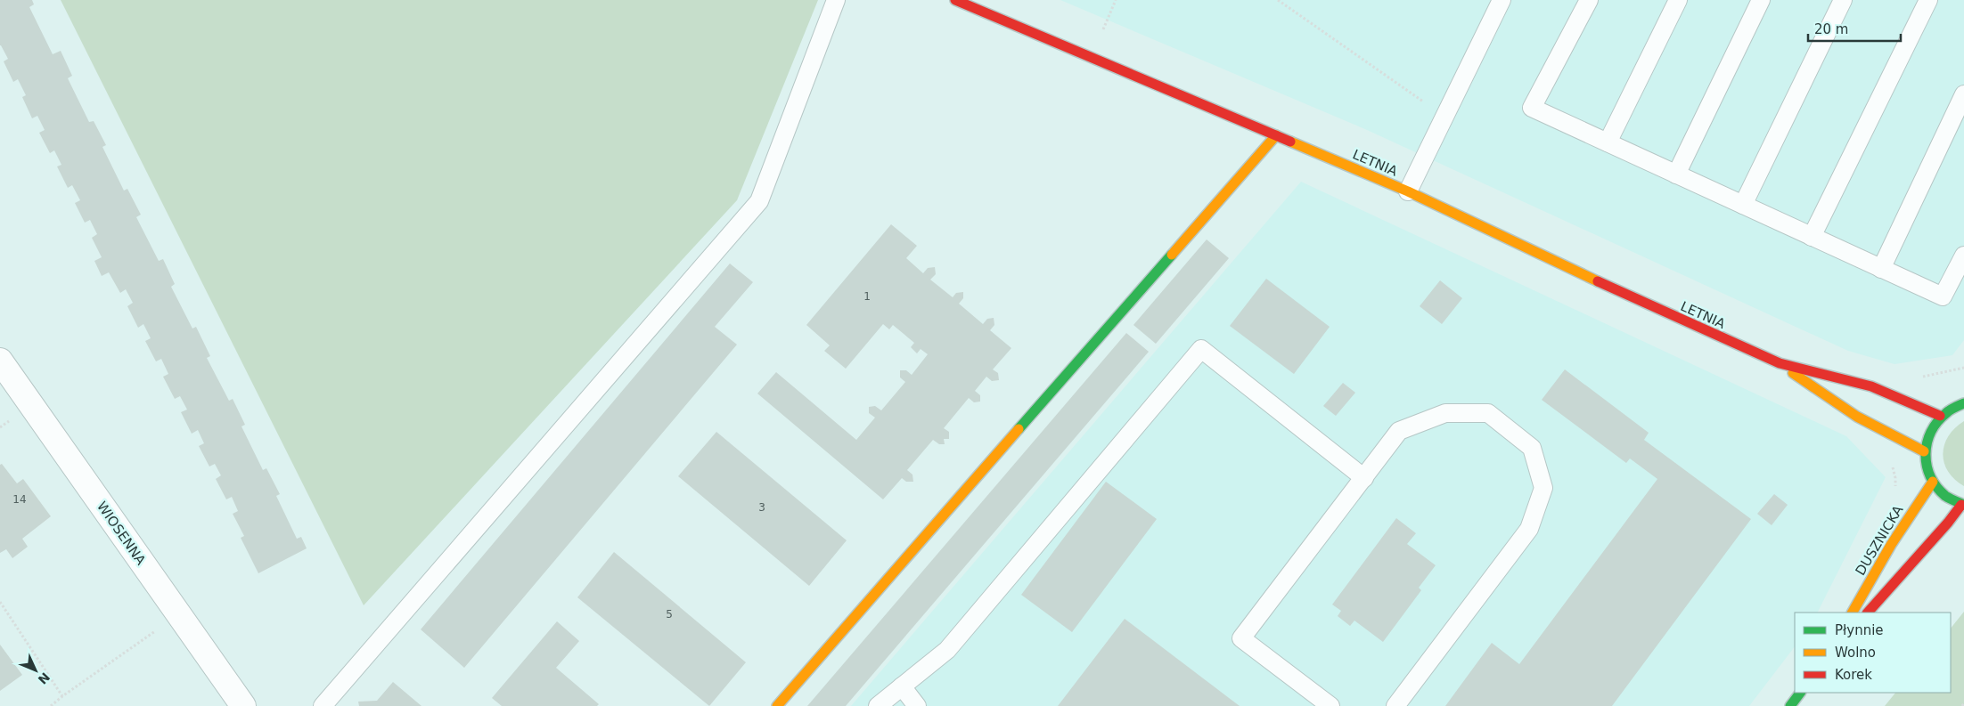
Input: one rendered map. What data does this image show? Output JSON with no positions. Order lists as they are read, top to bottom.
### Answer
{
  "streets": {
    "street": ["LETNIA", "WIOSENNA", "DUSZNICKA"]
  },
  "house_numbers": [
    "1",
    "14",
    "3",
    "5"
  ],
  "legend": ["Płynnie", "Wolno", "Korek"],
  "scale_bar": "20 m",
  "north": "bottom right"
}
